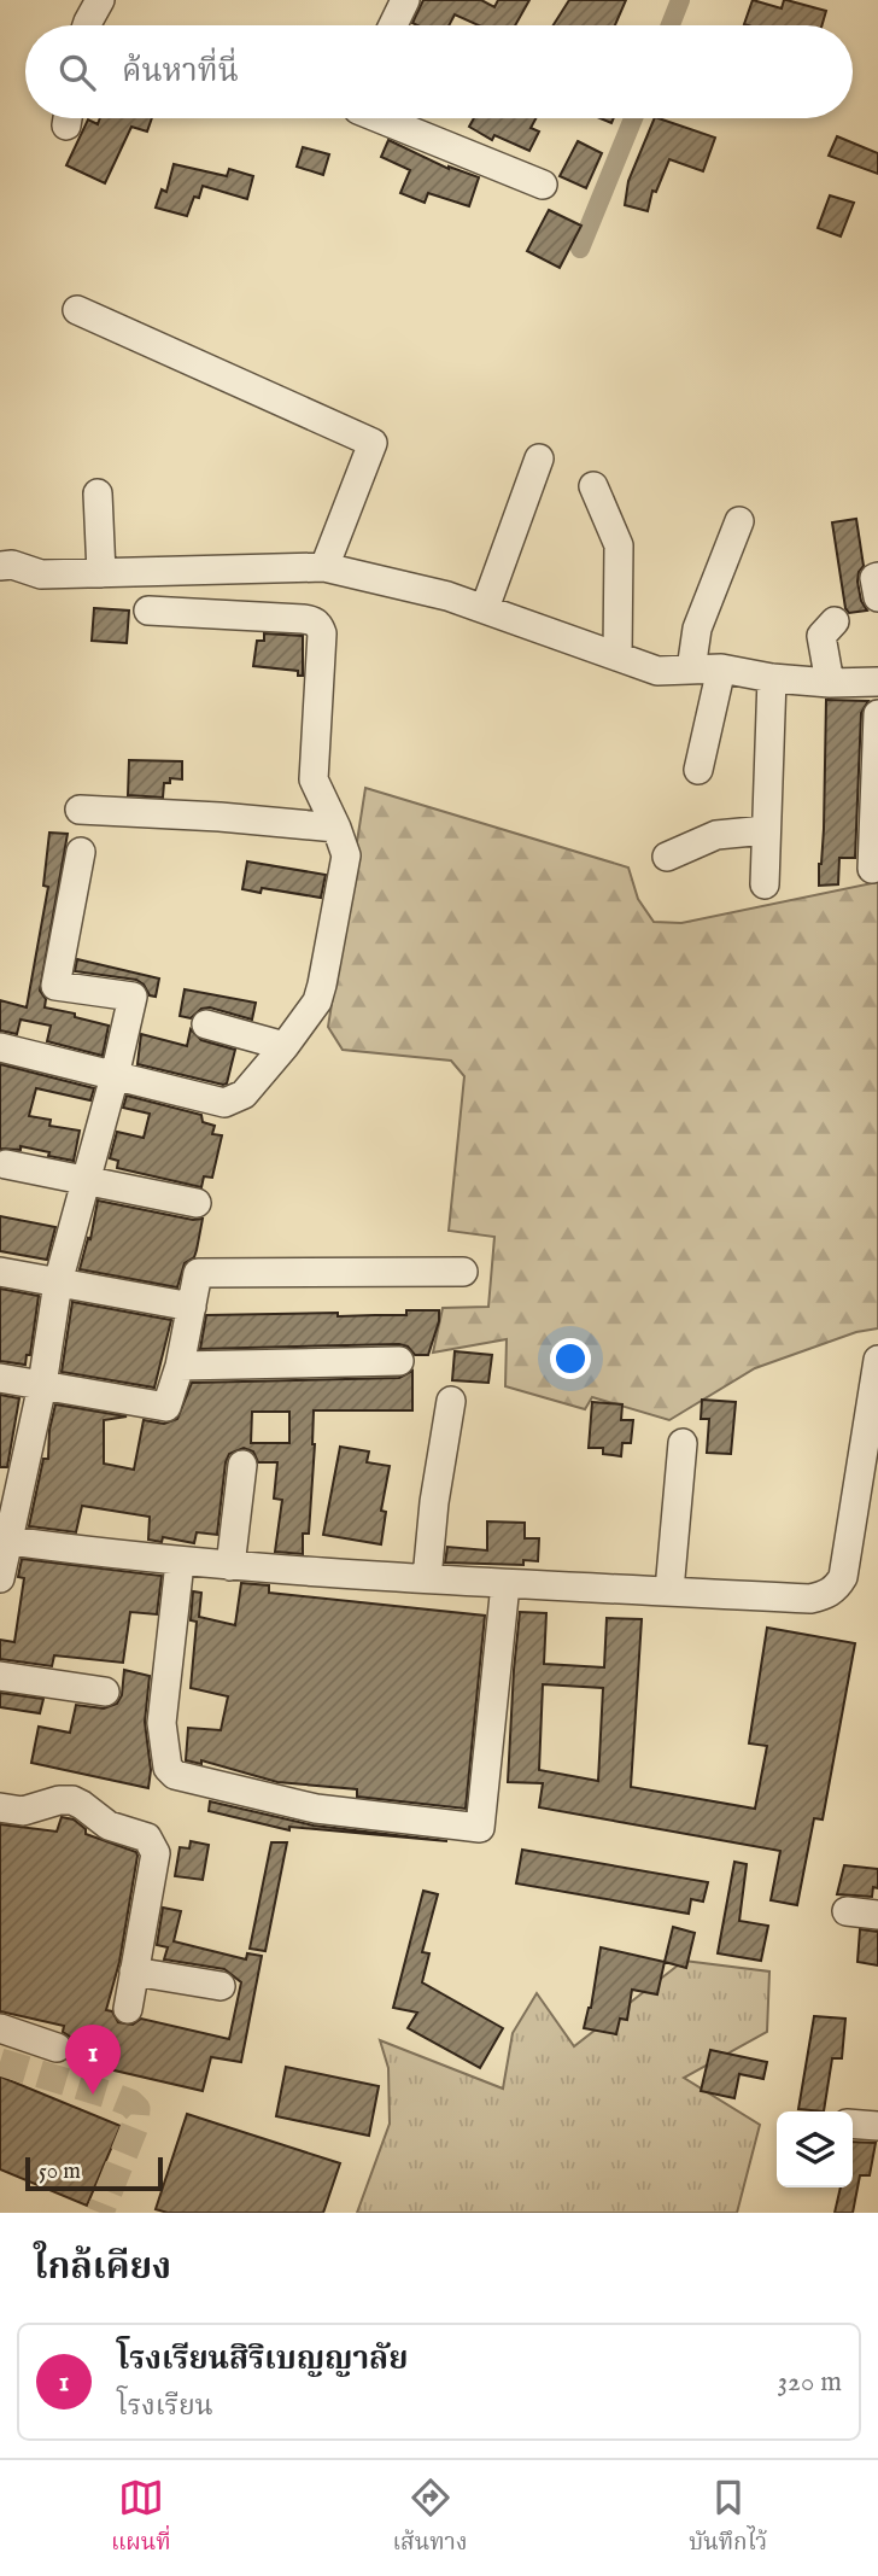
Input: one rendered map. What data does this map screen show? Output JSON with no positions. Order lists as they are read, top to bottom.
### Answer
{
  "scale_bar": "50 m",
  "page": {
    "search": "ค้นหาที่นี่",
    "pins": "1",
    "scale": "50 m",
    "heading": "ใกล้เคียง",
    "list": [
      {
        "mark": "1",
        "name": "โรงเรียนสิริเบญญาลัย",
        "note": "โรงเรียน",
        "value": "320 m"
      }
    ],
    "nav": ["แผนที่", "เส้นทาง", "บันทึกไว้"]
  }
}
